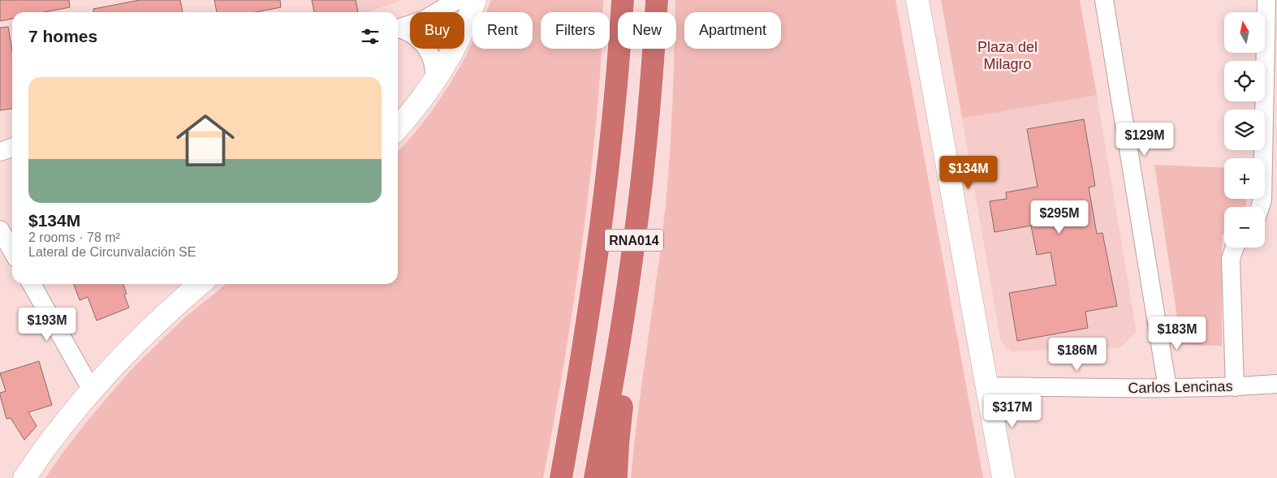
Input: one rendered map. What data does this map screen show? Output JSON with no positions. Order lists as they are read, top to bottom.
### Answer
{
  "streets": {
    "highway": ["RNA014"],
    "street": ["Carlos Lencinas"]
  },
  "parks": ["Plaza del Milagro"],
  "north": "top",
  "page": {
    "map_buttons": ["+", "−"],
    "chip": [
      "Buy",
      "Rent",
      "Filters",
      "New",
      "Apartment"
    ],
    "heading": "7 homes",
    "list": [
      {
        "name": "$134M",
        "note": "2 rooms · 78 m² · Lateral de Circunvalación SE"
      }
    ],
    "price": [
      "$129M",
      "$134M",
      "$295M",
      "$193M",
      "$183M",
      "$186M",
      "$317M"
    ]
  }
}
